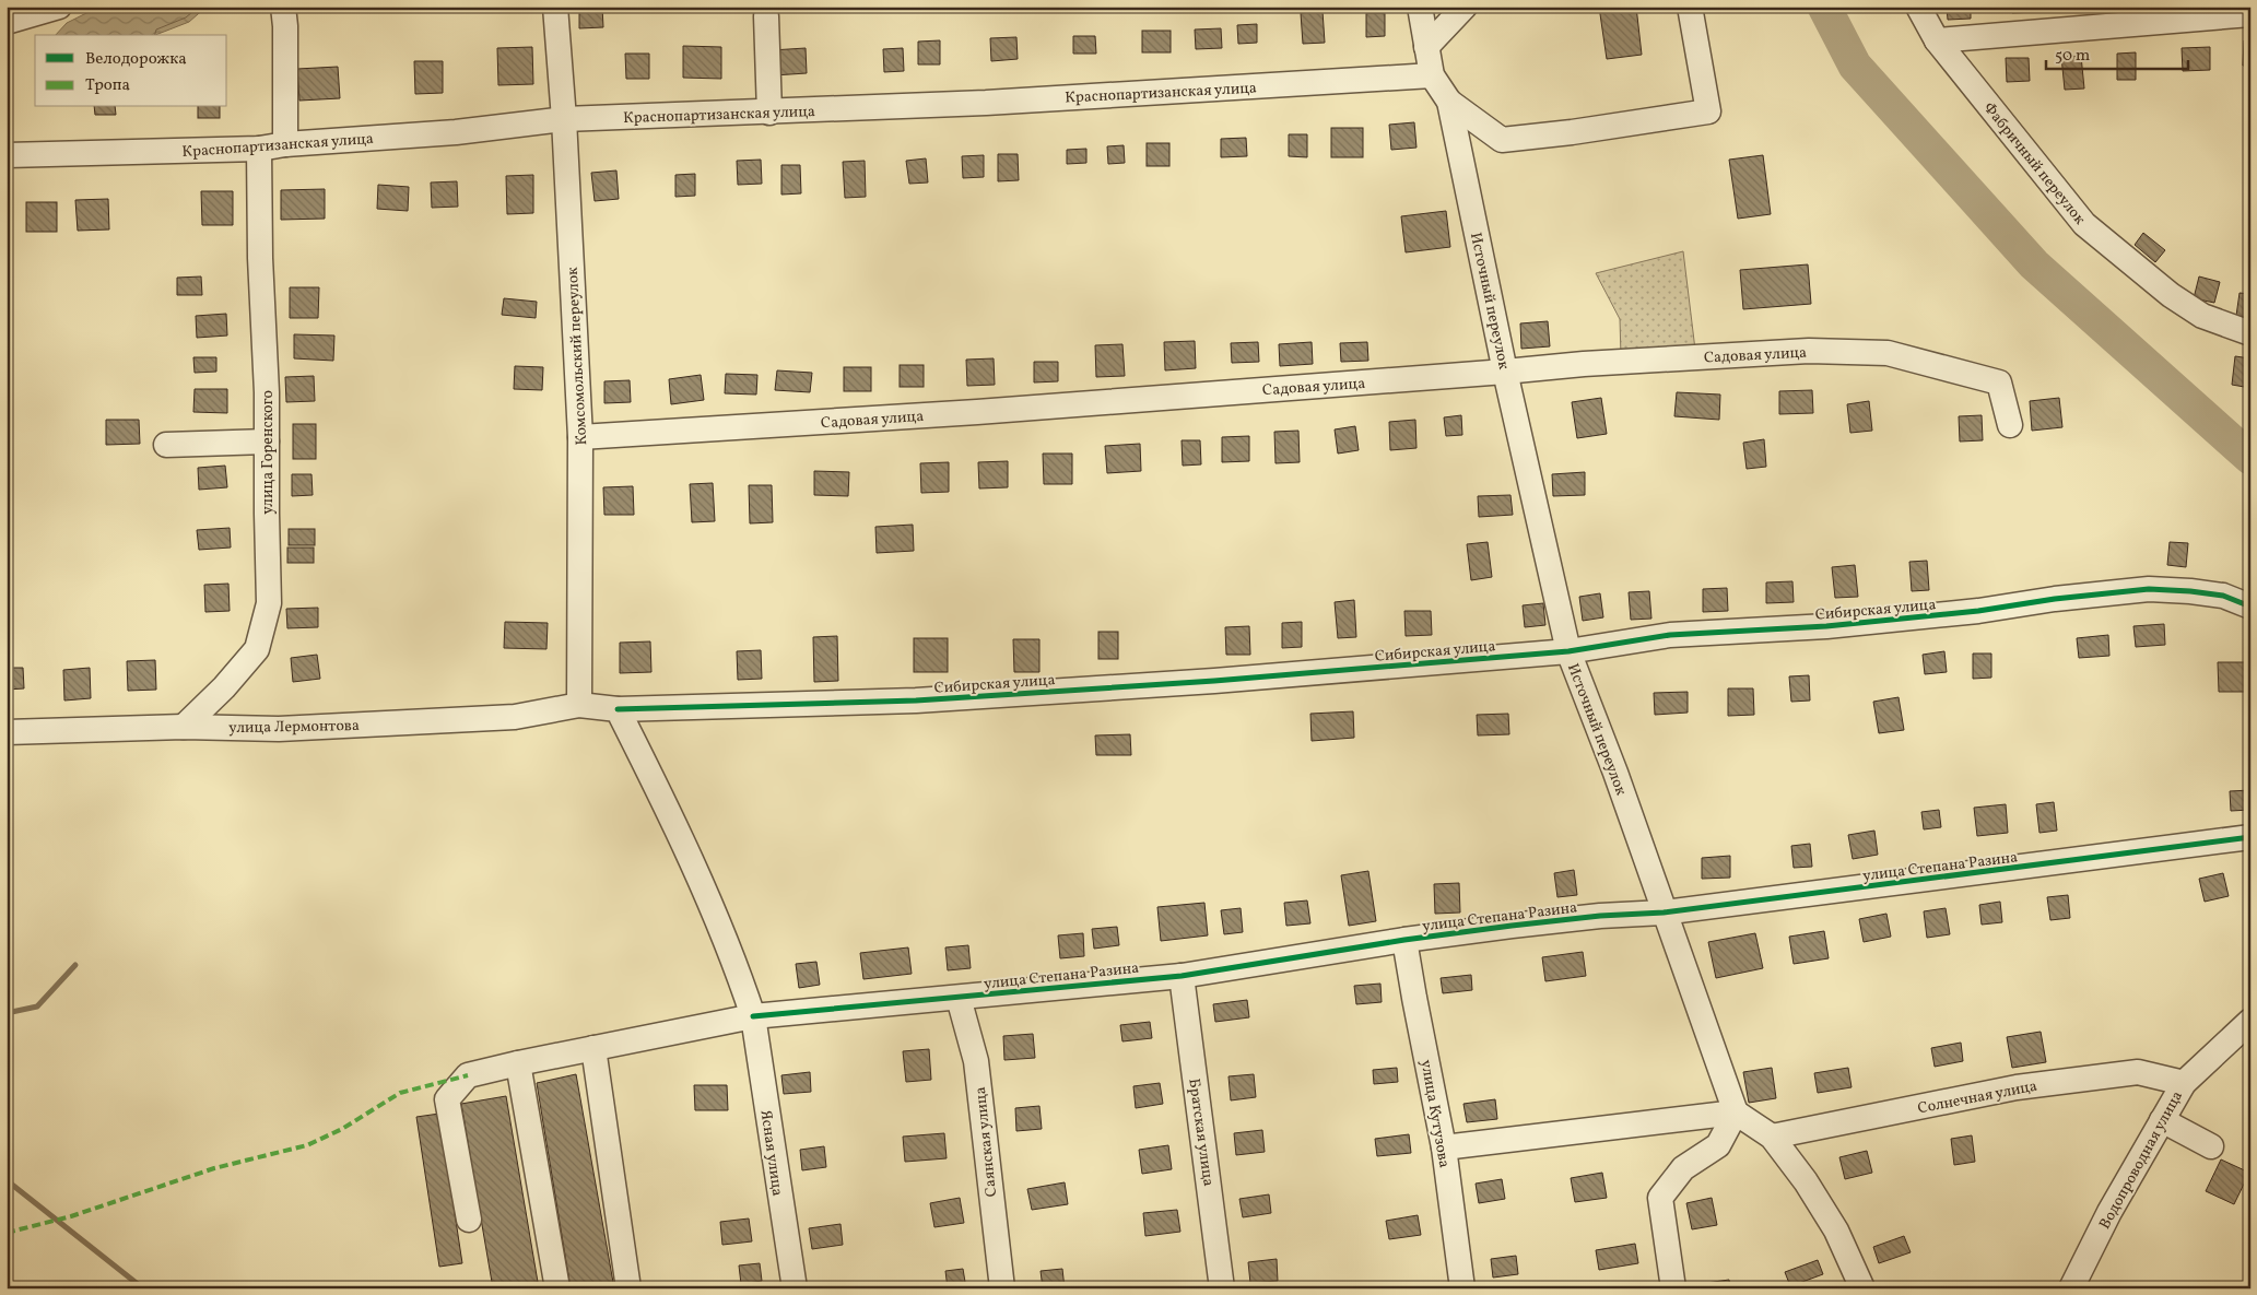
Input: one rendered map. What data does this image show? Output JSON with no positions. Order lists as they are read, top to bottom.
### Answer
{
  "streets": {
    "street": [
      "Краснопартизанская улица",
      "Фабричный переулок",
      "Источный переулок",
      "Садовая улица",
      "Комсомольский переулок",
      "улица Горенского",
      "Сибирская улица",
      "улица Лермонтова",
      "улица Степана Разина",
      "Солнечная улица",
      "улица Кутузова",
      "Братская улица",
      "Саянская улица",
      "Ясная улица",
      "Водопроводная улица"
    ]
  },
  "crossings": [
    ["Краснопартизанская улица", "Источный переулок"],
    ["Краснопартизанская улица", "Комсомольский переулок"],
    ["Краснопартизанская улица", "улица Горенского"],
    ["Источный переулок", "Садовая улица"],
    ["Источный переулок", "Сибирская улица"],
    ["Источный переулок", "улица Степана Разина"],
    ["Садовая улица", "Комсомольский переулок"],
    ["Комсомольский переулок", "Сибирская улица"],
    ["Комсомольский переулок", "улица Лермонтова"],
    ["улица Горенского", "улица Лермонтова"],
    ["Сибирская улица", "улица Лермонтова"],
    ["Сибирская улица", "Ясная улица"],
    ["улица Степана Разина", "улица Кутузова"],
    ["улица Степана Разина", "Братская улица"],
    ["улица Степана Разина", "Саянская улица"],
    ["улица Степана Разина", "Ясная улица"],
    ["Солнечная улица", "Водопроводная улица"]
  ],
  "legend": ["Велодорожка", "Тропа"],
  "scale_bar": "50 m"
}
